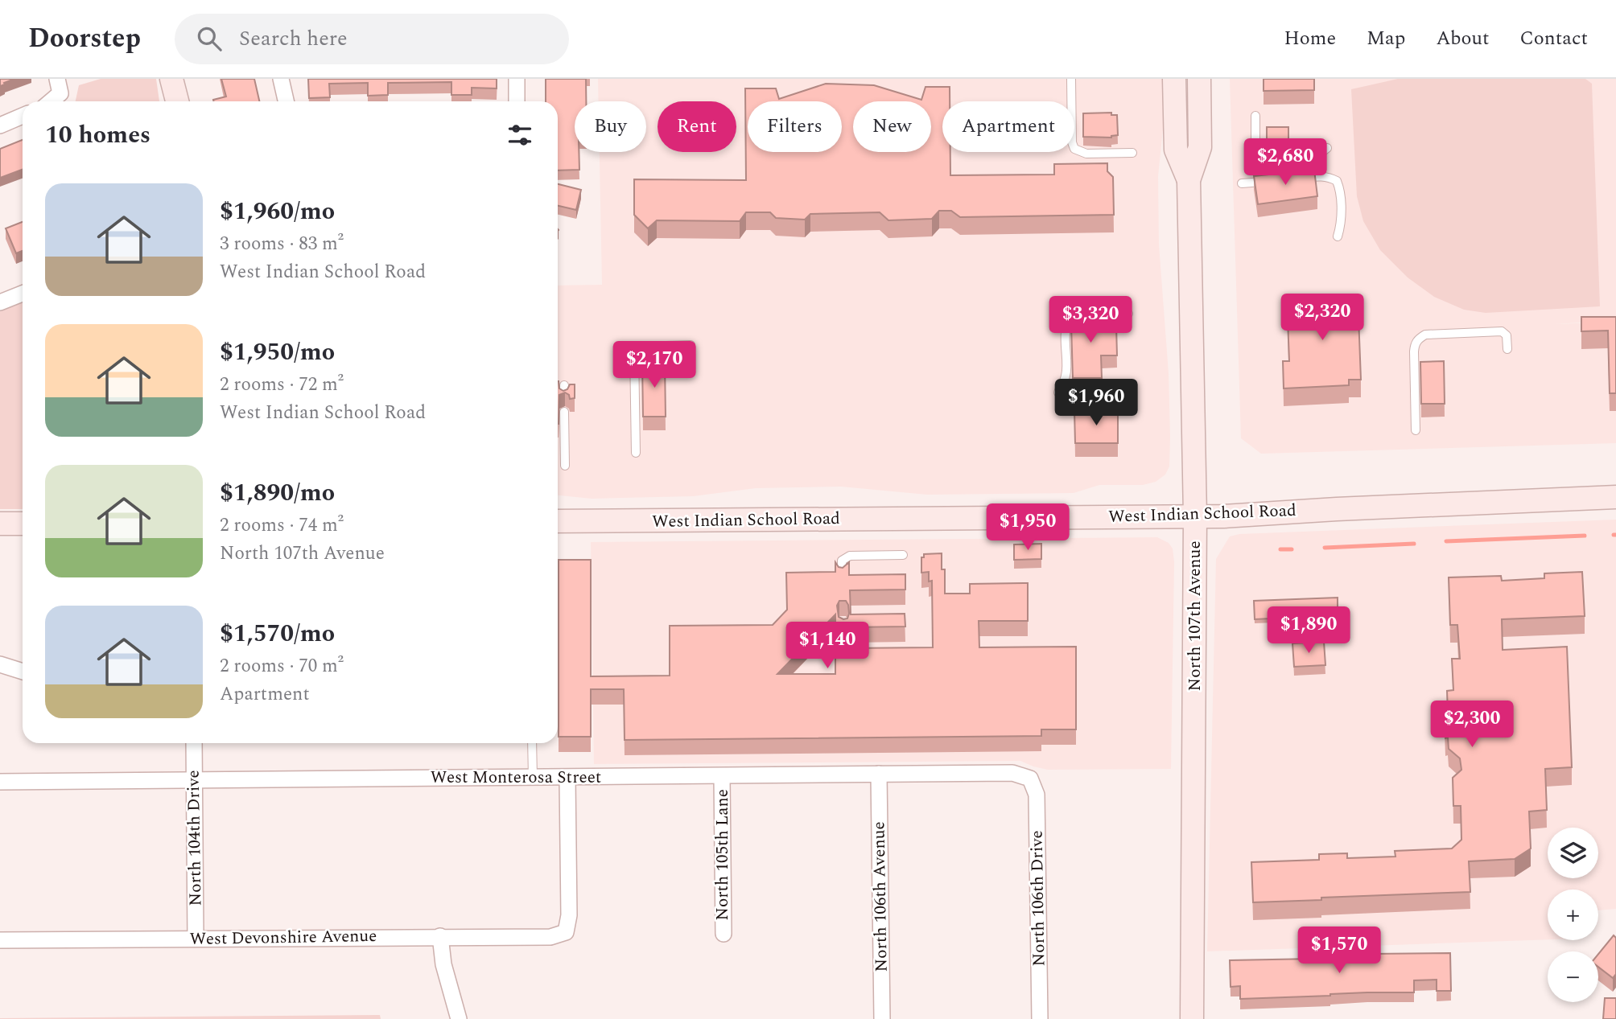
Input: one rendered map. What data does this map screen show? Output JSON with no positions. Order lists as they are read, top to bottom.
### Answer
{
  "streets": {
    "main road": ["West Indian School Road", "North 107th Avenue"],
    "street": [
      "West Monterosa Street",
      "North 104th Drive",
      "North 105th Lane",
      "North 106th Avenue",
      "North 106th Drive",
      "West Devonshire Avenue"
    ]
  },
  "crossings": [
    ["West Indian School Road", "North 107th Avenue"],
    ["West Monterosa Street", "North 104th Drive"],
    ["West Monterosa Street", "North 105th Lane"],
    ["West Monterosa Street", "North 106th Avenue"],
    ["West Monterosa Street", "North 106th Drive"],
    ["West Monterosa Street", "West Devonshire Avenue"],
    ["North 104th Drive", "West Devonshire Avenue"]
  ],
  "page": {
    "header": "Doorstep",
    "search": "Search here",
    "nav": [
      "Home",
      "Map",
      "About",
      "Contact"
    ],
    "chip": [
      "Buy",
      "Rent",
      "Filters",
      "New",
      "Apartment"
    ],
    "heading": "10 homes",
    "price": [
      "$2,680",
      "$2,320",
      "$3,320",
      "$2,170",
      "$1,960",
      "$1,950",
      "$1,890",
      "$1,140",
      "$2,300",
      "$1,570"
    ],
    "list": [
      {
        "name": "$1,960/mo",
        "note": "3 rooms · 83 m² · West Indian School Road"
      },
      {
        "name": "$1,950/mo",
        "note": "2 rooms · 72 m² · West Indian School Road"
      },
      {
        "name": "$1,890/mo",
        "note": "2 rooms · 74 m² · North 107th Avenue"
      },
      {
        "name": "$1,570/mo",
        "note": "2 rooms · 70 m² · Apartment"
      }
    ],
    "map_buttons": ["+", "−"]
  }
}
